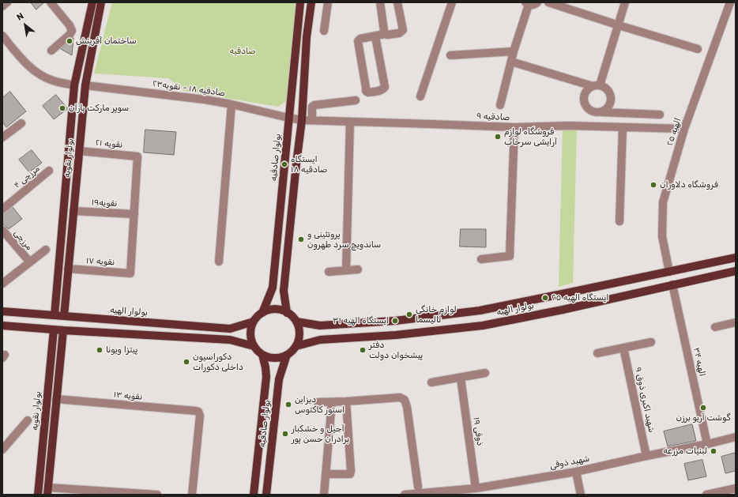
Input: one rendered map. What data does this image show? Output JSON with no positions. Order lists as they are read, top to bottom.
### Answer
{
  "streets": {
    "main road": ["بولوار صادقیه", "بولوار نقویه", "بولوار الهیه"],
    "street": [
      "صادقیه ۱۸ - نقویه۲۳",
      "صادقیه ۹",
      "الهیه ۲۵",
      "نقویه ۲۱",
      "مرزچی ۴",
      "نقویه۱۹",
      "مرزچی",
      "نقویه ۱۷",
      "الهیه ۳۴",
      "نقویه ۱۳",
      "شهید اکبری ذوق ۹",
      "ذوقی ۱۹",
      "شهید ذوقی"
    ]
  },
  "crossings": [
    ["صادقیه ۱۸ - نقویه۲۳", "صادقیه ۹"],
    ["صادقیه ۱۸ - نقویه۲۳", "بولوار صادقیه"],
    ["صادقیه ۱۸ - نقویه۲۳", "بولوار نقویه"],
    ["صادقیه ۹", "الهیه ۲۵"],
    ["الهیه ۲۵", "بولوار الهیه"],
    ["نقویه ۲۱", "بولوار نقویه"],
    ["نقویه ۲۱", "نقویه۱۹"],
    ["نقویه ۲۱", "نقویه ۱۷"],
    ["بولوار صادقیه", "بولوار الهیه"],
    ["بولوار نقویه", "نقویه۱۹"],
    ["بولوار نقویه", "نقویه ۱۷"],
    ["بولوار نقویه", "بولوار الهیه"],
    ["نقویه۱۹", "نقویه ۱۷"],
    ["بولوار الهیه", "الهیه ۳۴"],
    ["الهیه ۳۴", "شهید ذوقی"],
    ["شهید اکبری ذوق ۹", "شهید ذوقی"],
    ["ذوقی ۱۹", "شهید ذوقی"]
  ],
  "parks": ["صادقیه"],
  "places": [
    "ساختمان آفرینش",
    "سوپر مارکت باران",
    "فروشگاه لوازم آرایشی سرخاب",
    "ایستگاه صادقیه ۱۸",
    "فروشگاه دلاوران",
    "پروتئینی و ساندویچ سرد طهرون",
    "ایستگاه الهیه ۲۵",
    "لوازم خانگی تالیسما",
    "ایستگاه الهیه ۳۱",
    "پیتزا ویونا",
    "دفتر پیشخوان دولت",
    "دکوراسیون داخلی دکورات",
    "دیزاین استور کاکتوس",
    "گوشت آریو برزن",
    "آجیل و خشکبار برادران حسن پور",
    "لبنیات مزرعه"
  ],
  "north": "top left"
}
